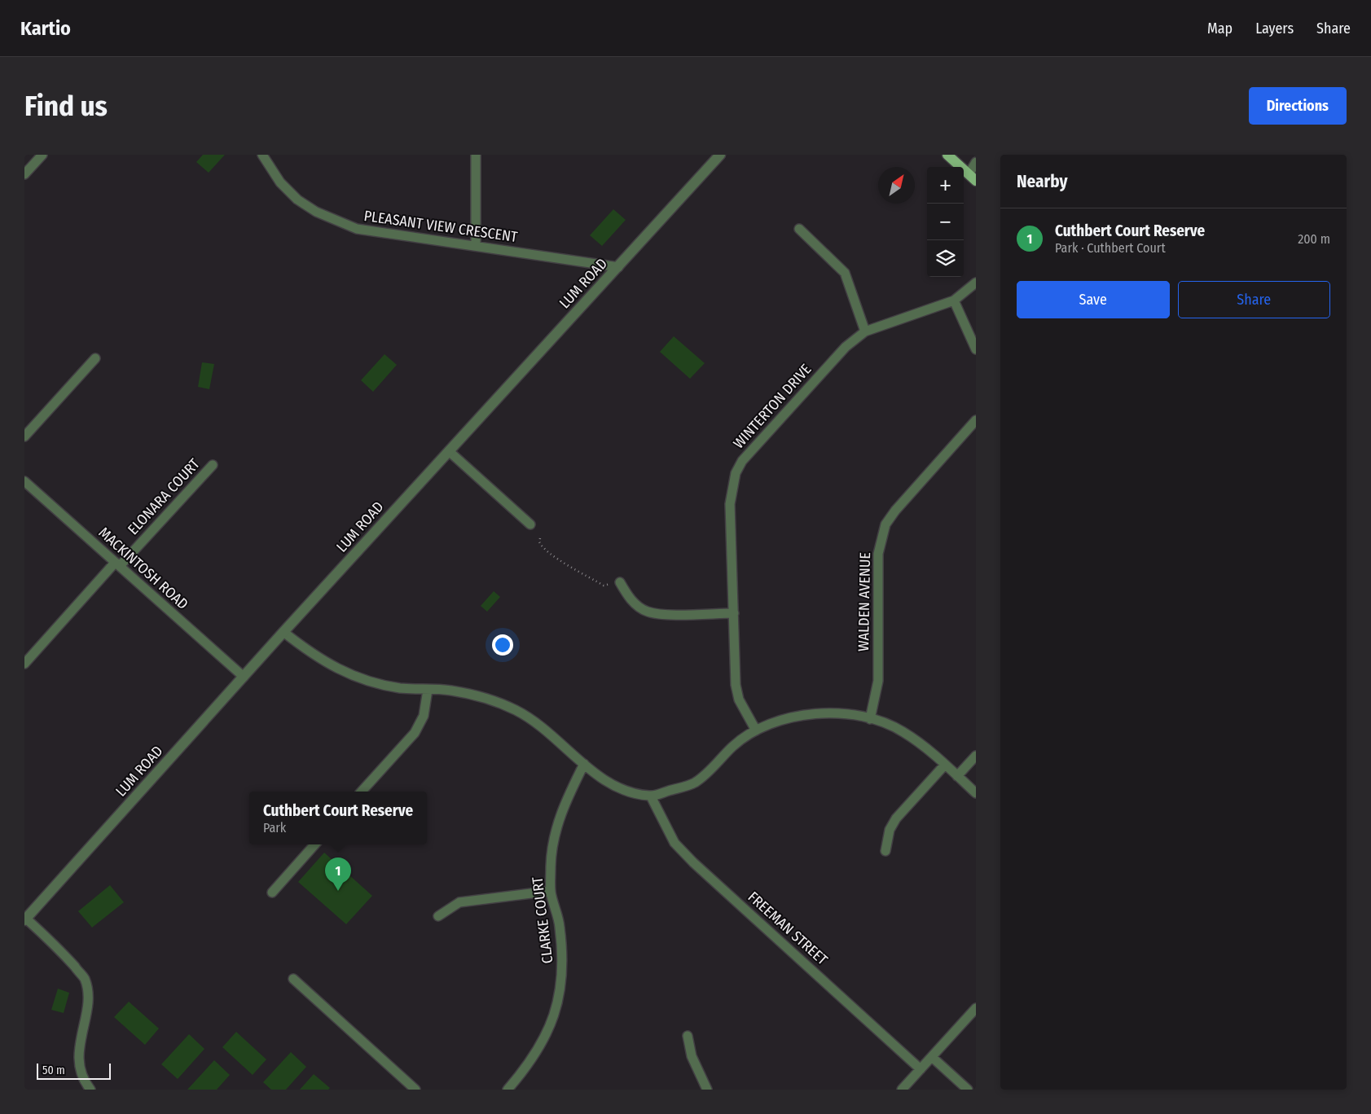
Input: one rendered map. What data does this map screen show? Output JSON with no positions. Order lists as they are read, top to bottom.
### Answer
{
  "streets": {
    "street": [
      "PLEASANT VIEW CRESCENT",
      "LUM ROAD",
      "WINTERTON DRIVE",
      "ELONARA COURT",
      "MACKINTOSH ROAD",
      "WALDEN AVENUE",
      "CLARKE COURT",
      "FREEMAN STREET"
    ]
  },
  "crossings": [
    ["PLEASANT VIEW CRESCENT", "LUM ROAD"],
    ["LUM ROAD", "MACKINTOSH ROAD"],
    ["ELONARA COURT", "MACKINTOSH ROAD"]
  ],
  "scale_bar": "50 m",
  "north": "top right",
  "page": {
    "header": "Kartio",
    "nav": ["Map", "Layers", "Share"],
    "buttons": [
      "Directions",
      ["Save", "Share"]
    ],
    "title": "Find us",
    "heading": "Nearby",
    "map_buttons": ["+", "−"],
    "list": [
      {
        "mark": "1",
        "name": "Cuthbert Court Reserve",
        "note": "Park · Cuthbert Court",
        "value": "200 m"
      }
    ],
    "popup": ["Cuthbert Court Reserve", "Park"],
    "pins": "1",
    "scale": "50 m"
  }
}
